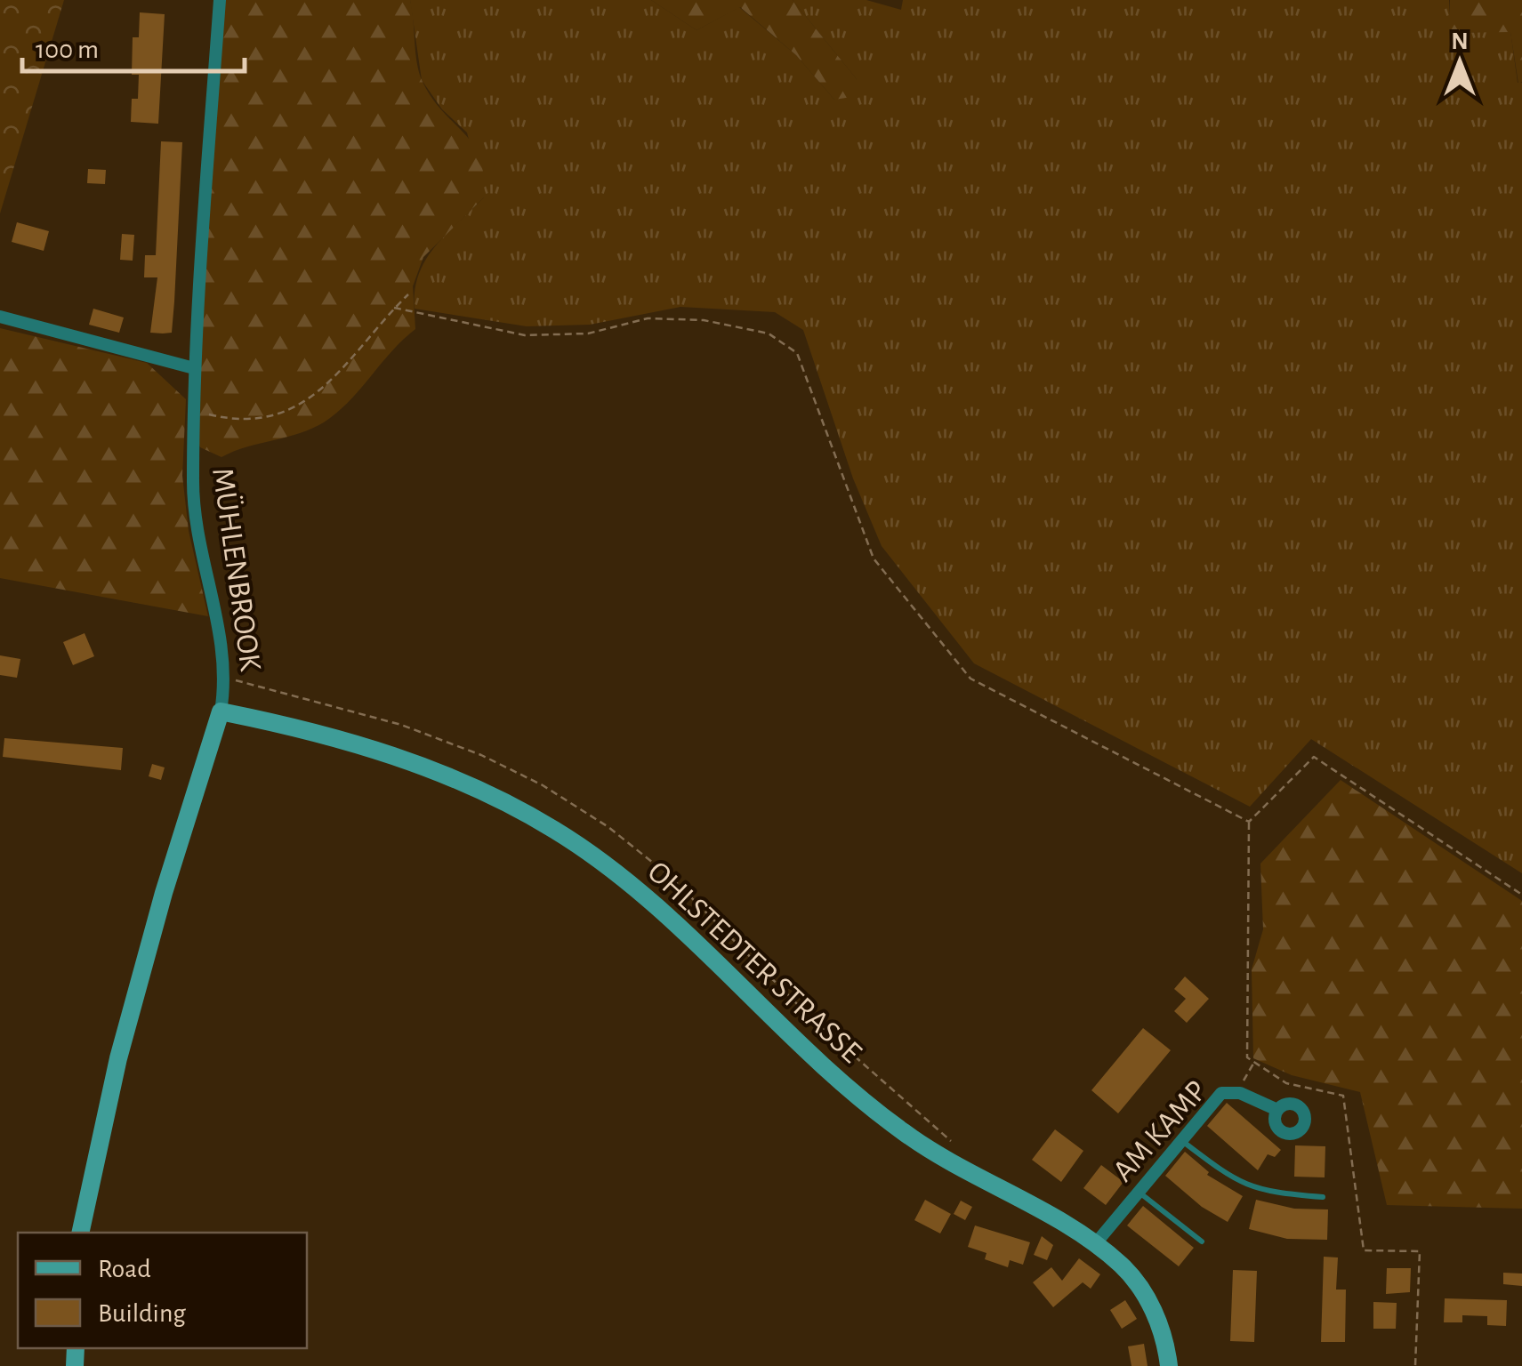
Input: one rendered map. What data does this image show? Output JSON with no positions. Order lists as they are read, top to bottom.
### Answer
{
  "streets": {
    "street": ["MÜHLENBROOK", "OHLSTEDTER STRASSE", "AM KAMP"]
  },
  "crossings": [
    ["MÜHLENBROOK", "OHLSTEDTER STRASSE"],
    ["OHLSTEDTER STRASSE", "AM KAMP"]
  ],
  "legend": ["Road", "Building"],
  "scale_bar": "100 m",
  "north": "top"
}
